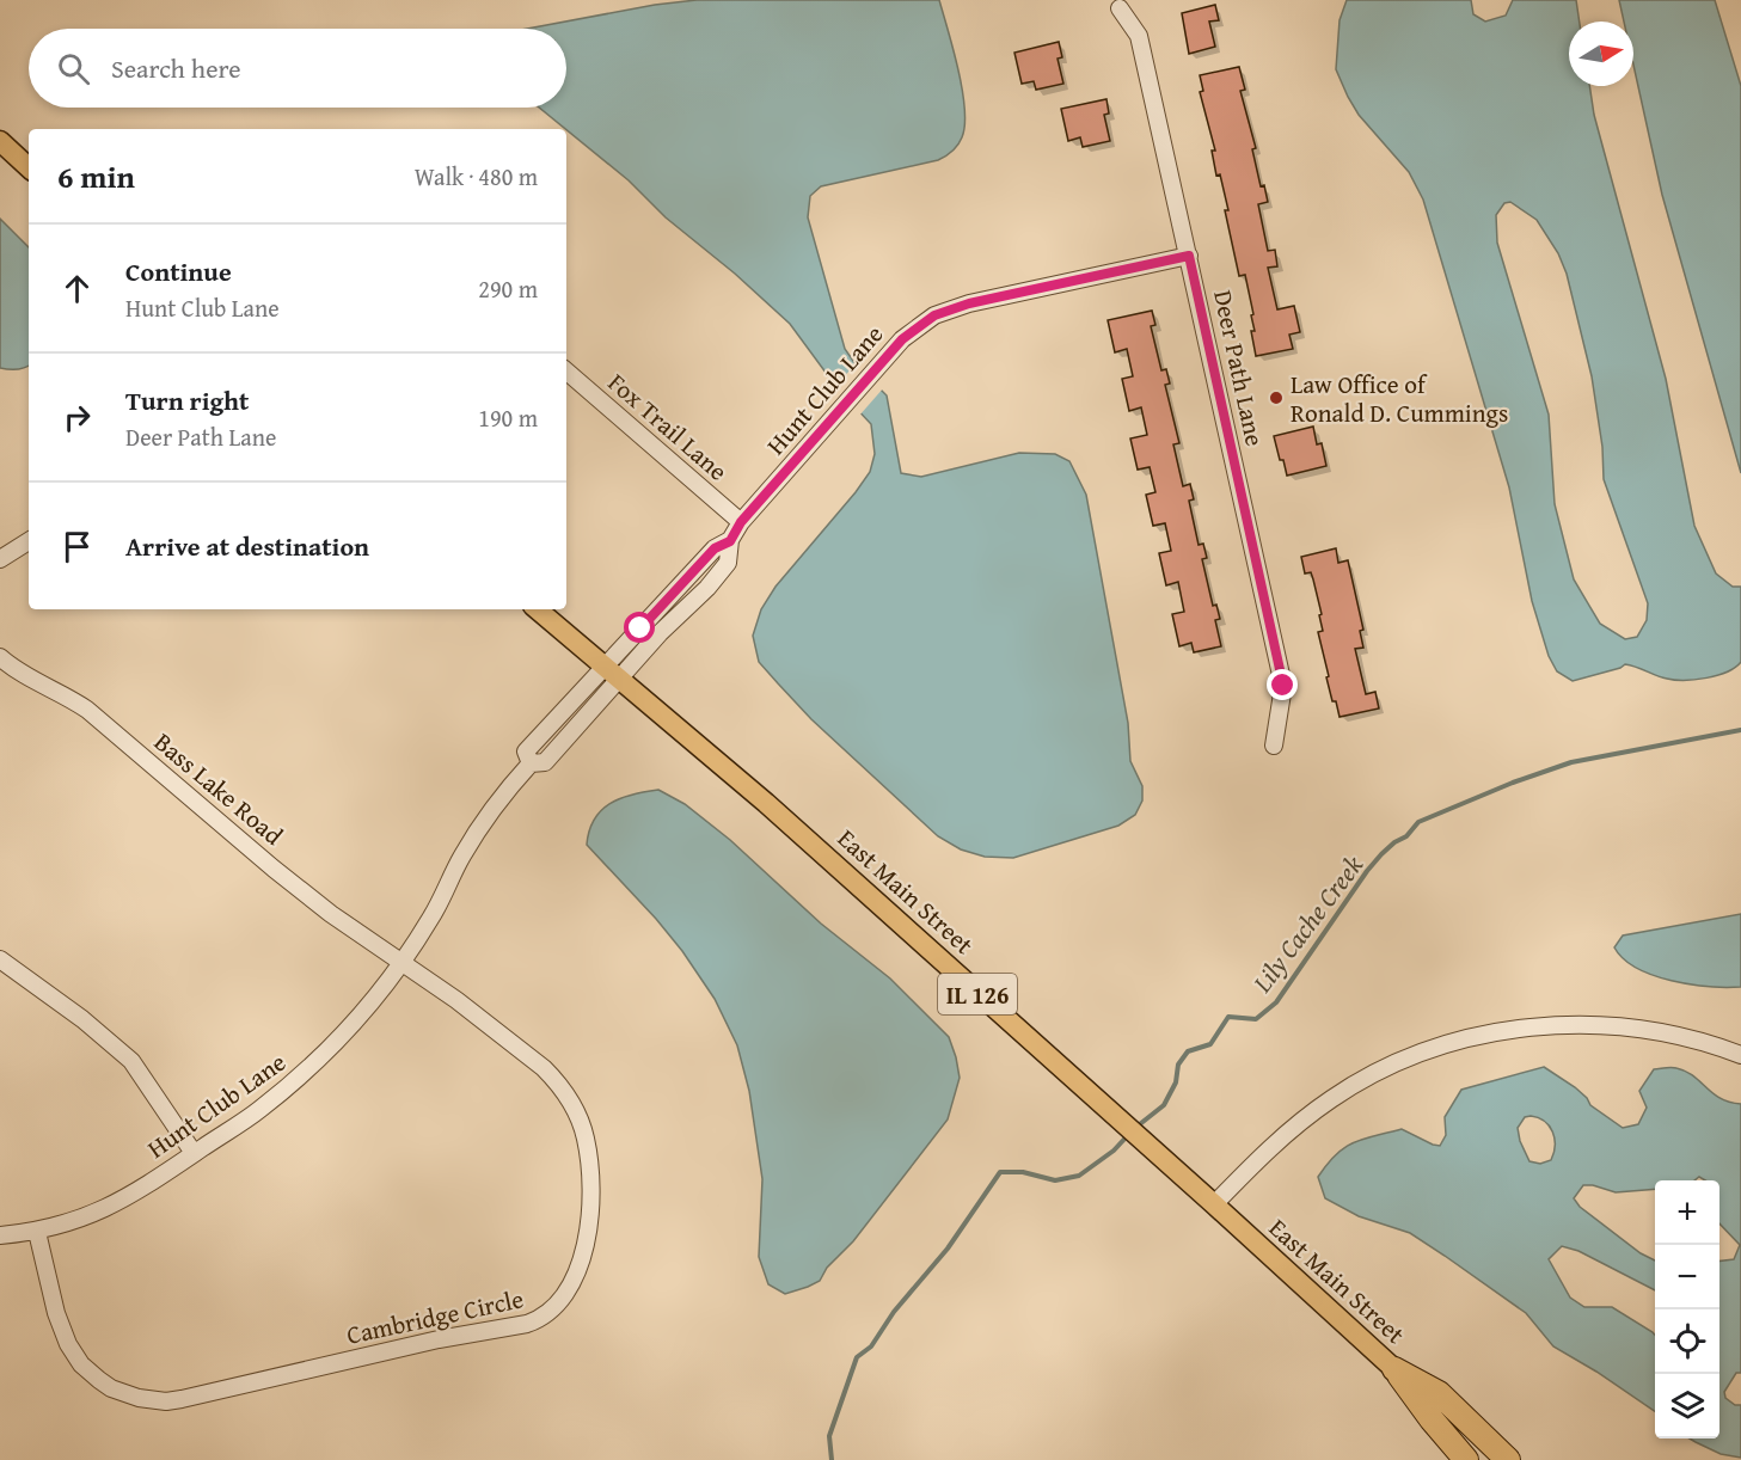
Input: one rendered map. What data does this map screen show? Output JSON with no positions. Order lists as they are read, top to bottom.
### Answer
{
  "streets": {
    "main road": ["East Main Street", "IL 126"],
    "street": [
      "Deer Path Lane",
      "Hunt Club Lane",
      "Fox Trail Lane",
      "Bass Lake Road",
      "Cambridge Circle"
    ]
  },
  "crossings": [
    ["Deer Path Lane", "Hunt Club Lane"],
    ["Hunt Club Lane", "Fox Trail Lane"],
    ["Hunt Club Lane", "Bass Lake Road"],
    ["Hunt Club Lane", "East Main Street"],
    ["Hunt Club Lane", "Cambridge Circle"],
    ["Bass Lake Road", "Cambridge Circle"]
  ],
  "water": ["Lily Cache Creek"],
  "places": ["Law Office of Ronald D. Cummings"],
  "north": "right",
  "page": {
    "search": "Search here",
    "heading": ["6 min", "Walk · 480 m"],
    "list": [
      ["Continue", "Hunt Club Lane", "290 m"],
      ["Turn right", "Deer Path Lane", "190 m"],
      "Arrive at destination"
    ],
    "map_buttons": ["+", "−"]
  }
}
